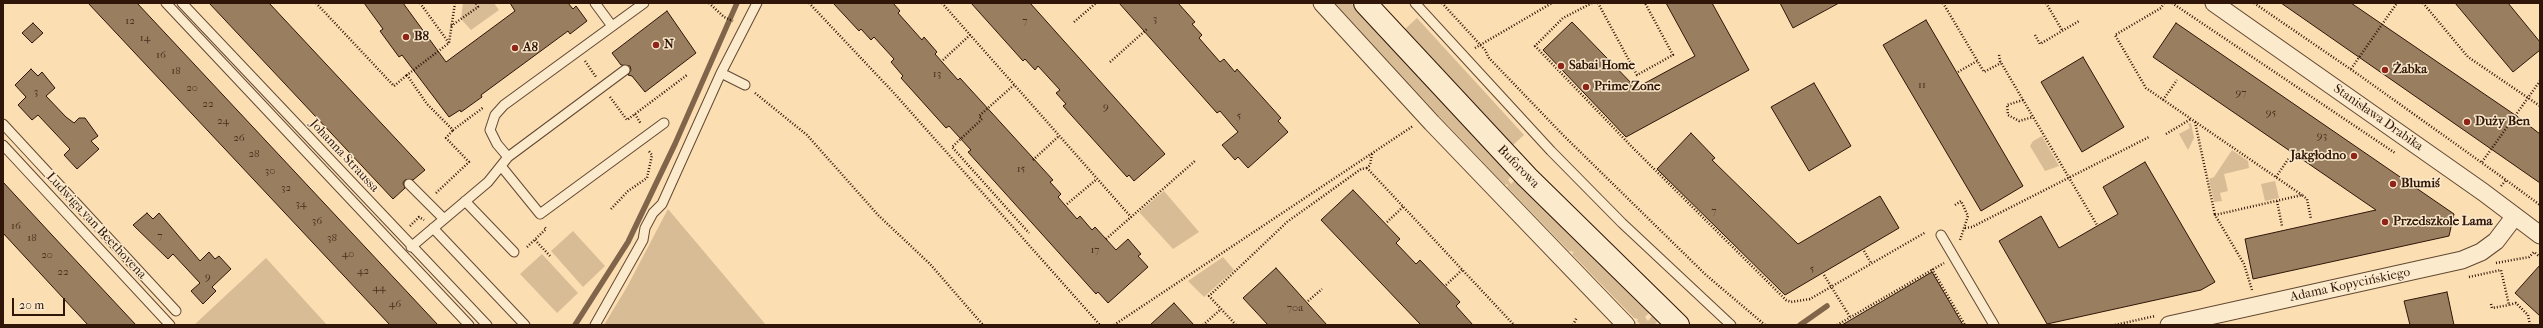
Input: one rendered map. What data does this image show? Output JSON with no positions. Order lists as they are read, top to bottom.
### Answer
{
  "streets": {
    "main road": ["Buforowa"],
    "street": ["Stanisława Drabika", "Adama Kopycińskiego"],
    "lane": ["Johanna Straussa", "Ludwiga van Beethovena"]
  },
  "crossings": [
    ["Stanisława Drabika", "Adama Kopycińskiego"]
  ],
  "places": [
    "B8",
    "N",
    "A8",
    "Sabai Home",
    "Żabka",
    "Prime Zone",
    "Duży Ben",
    "Jakgłodno",
    "Blumiś",
    "Przedszkole Lama"
  ],
  "house_numbers": [
    "3",
    "12",
    "7",
    "14",
    "16",
    "18",
    "13",
    "11",
    "20",
    "3",
    "97",
    "22",
    "9",
    "95",
    "5",
    "24",
    "93",
    "26",
    "28",
    "15",
    "30",
    "32",
    "34",
    "7",
    "36",
    "16",
    "7",
    "18",
    "38",
    "17",
    "40",
    "20",
    "5",
    "42",
    "22",
    "9",
    "44",
    "46",
    "70a"
  ],
  "scale_bar": "20 m"
}
